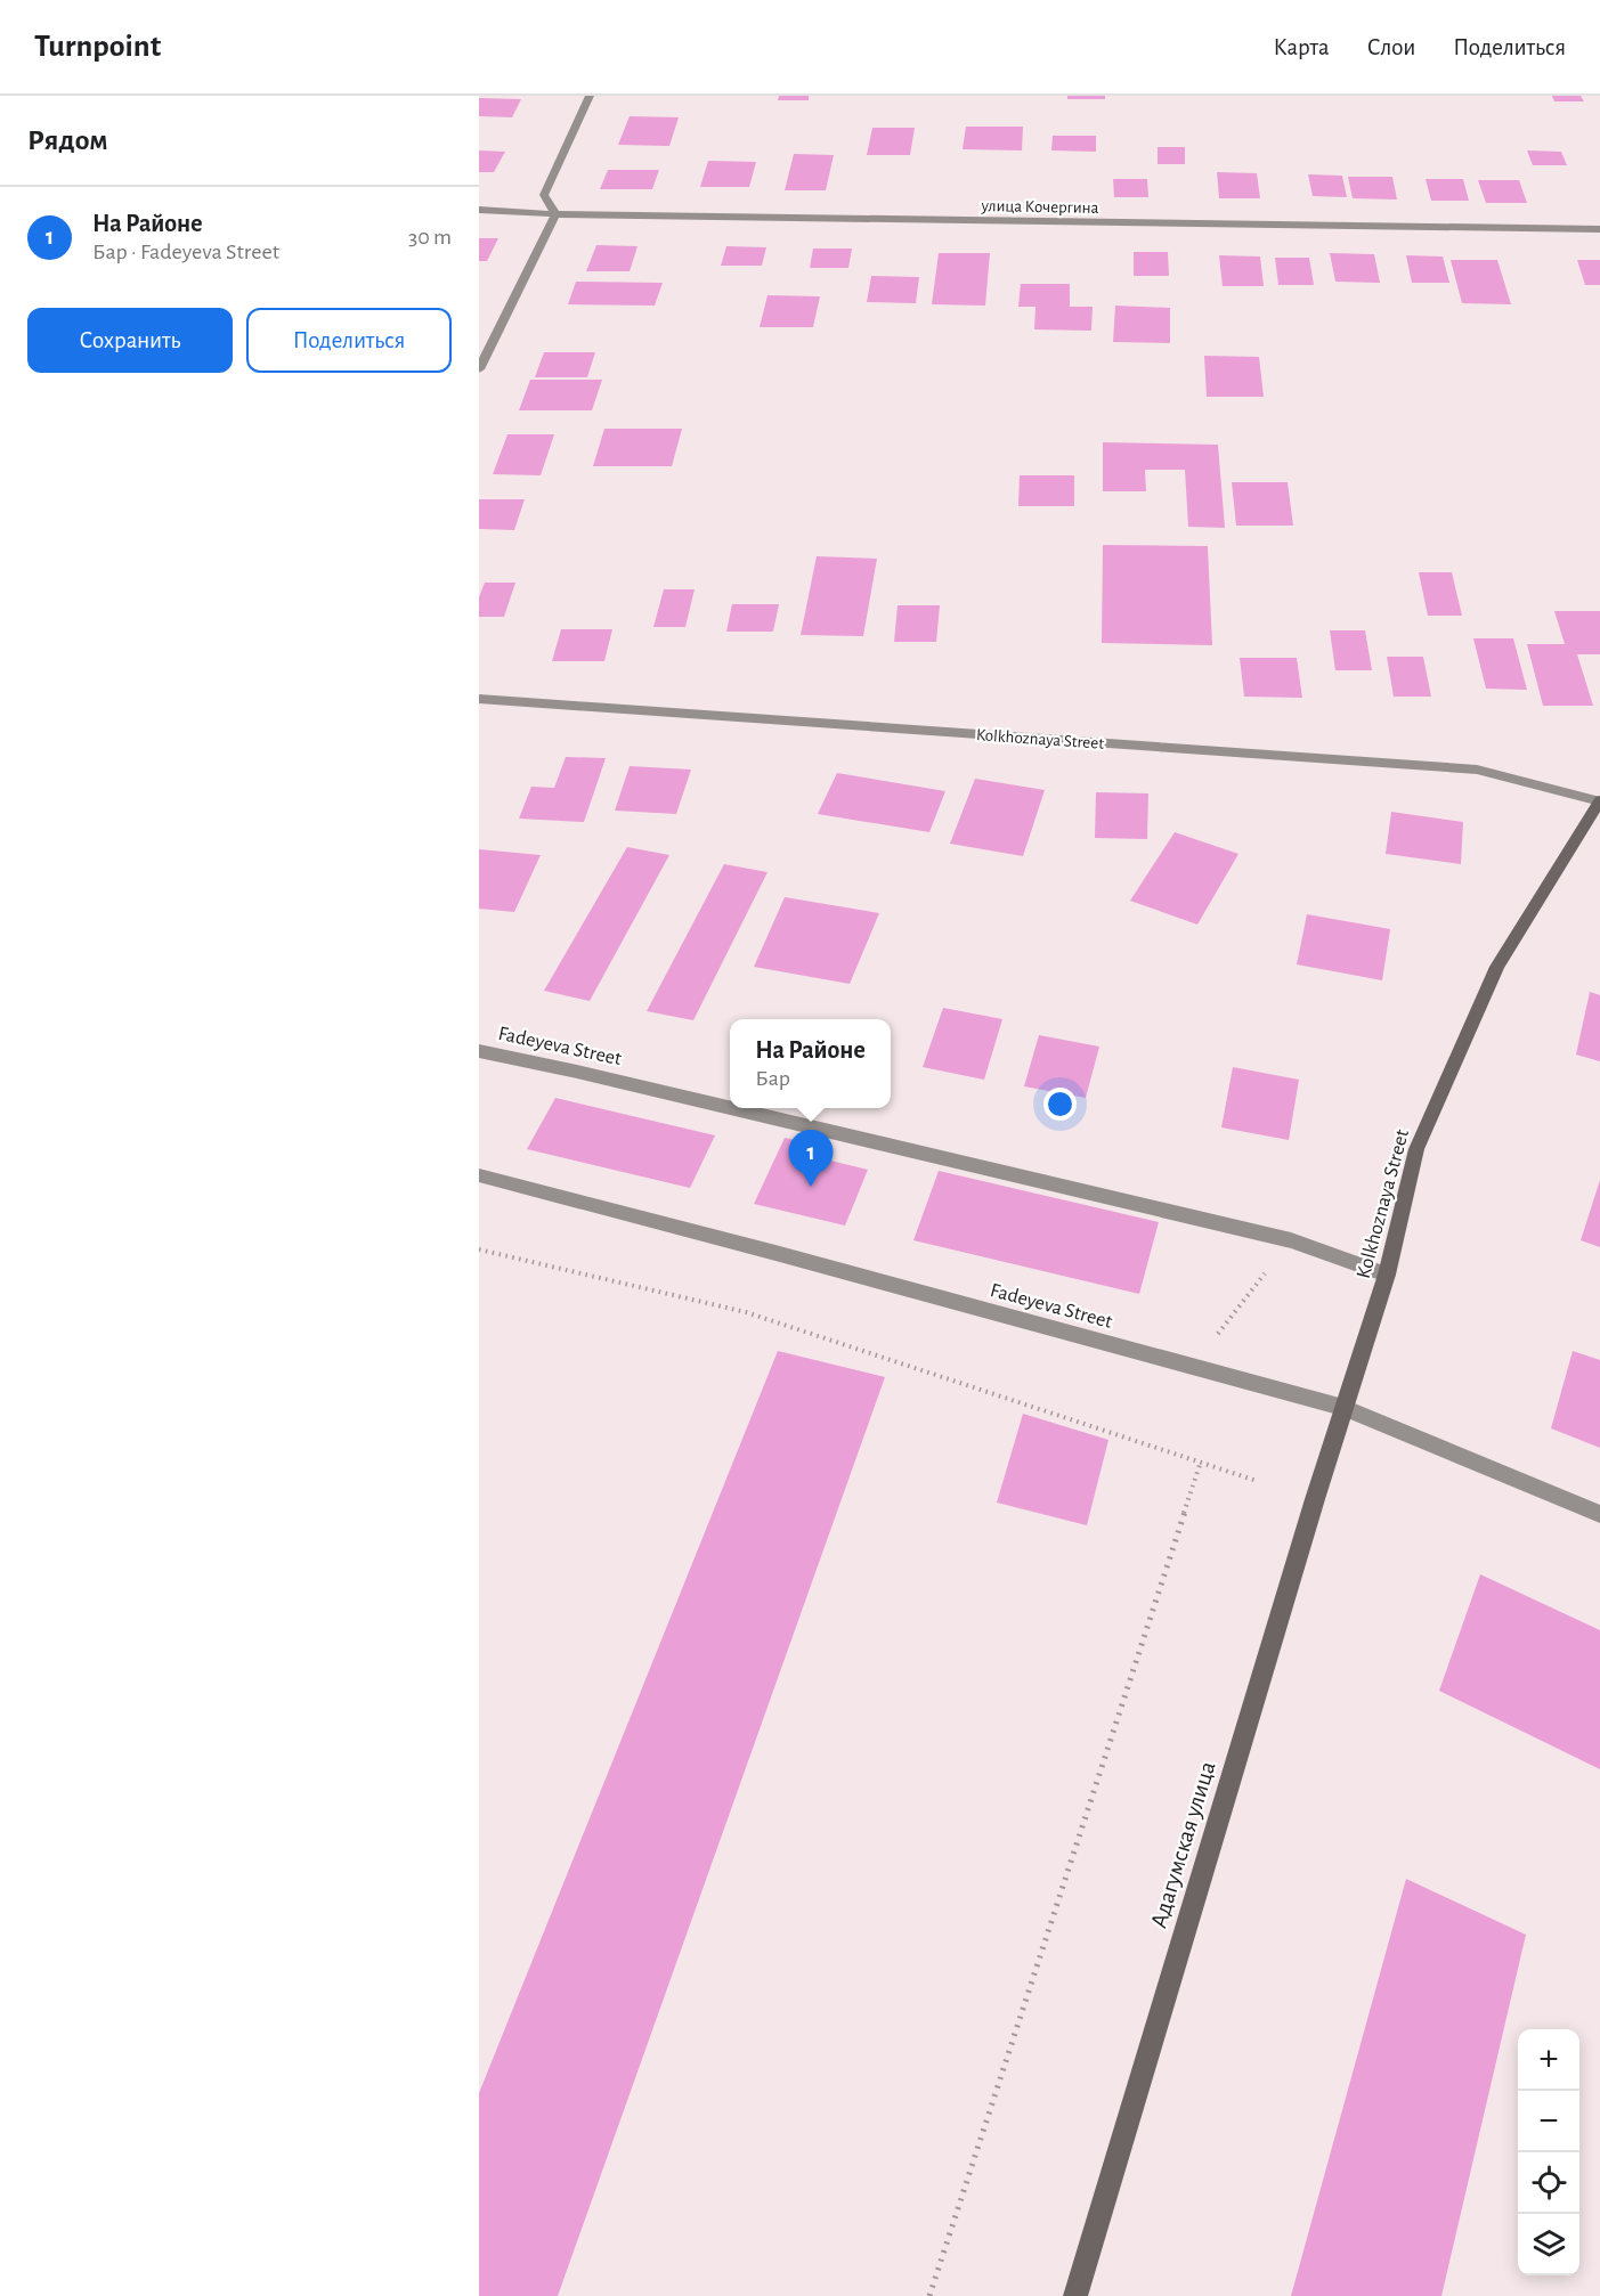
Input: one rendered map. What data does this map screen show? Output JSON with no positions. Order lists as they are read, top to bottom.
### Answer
{
  "streets": {
    "main road": ["Kolkhoznaya Street", "Адагумская улица"],
    "street": ["улица Кочергина", "Fadeyeva Street"]
  },
  "crossings": [
    ["Kolkhoznaya Street", "Fadeyeva Street"],
    ["Kolkhoznaya Street", "Адагумская улица"],
    ["Fadeyeva Street", "Адагумская улица"]
  ],
  "page": {
    "header": "Turnpoint",
    "nav": ["Карта", "Слои", "Поделиться"],
    "heading": "Рядом",
    "list": [
      {
        "mark": "1",
        "name": "На Районе",
        "note": "Бар · Fadeyeva Street",
        "value": "30 m"
      }
    ],
    "buttons": ["Сохранить", "Поделиться"],
    "popup": ["На Районе", "Бар"],
    "pins": "1",
    "map_buttons": ["+", "−"]
  }
}
